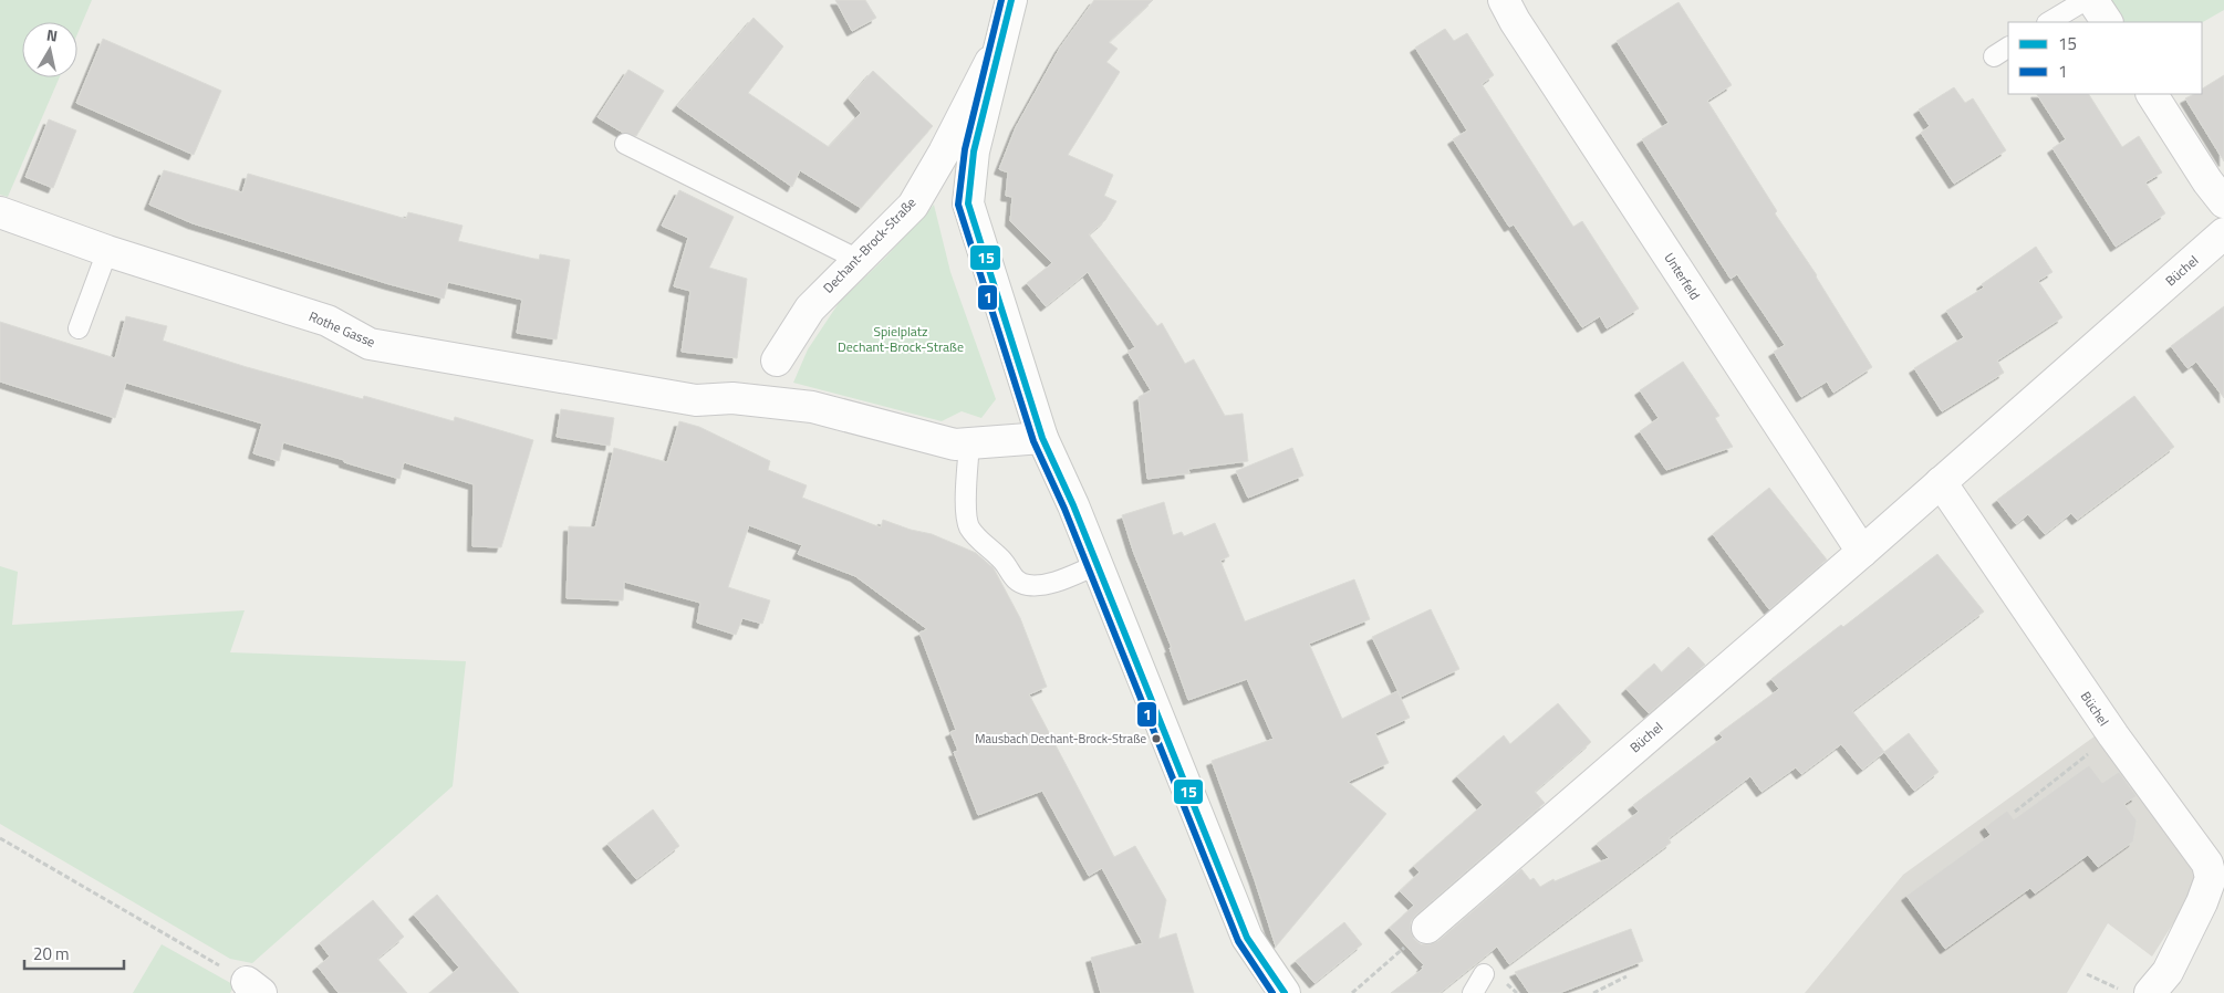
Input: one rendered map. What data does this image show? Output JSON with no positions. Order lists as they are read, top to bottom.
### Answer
{
  "streets": {
    "street": [
      "Dechant-Brock-Straße",
      "Büchel",
      "Unterfeld",
      "Rothe Gasse"
    ]
  },
  "crossings": [
    ["Büchel", "Unterfeld"]
  ],
  "parks": ["Spielplatz Dechant-Brock-Straße"],
  "places": ["Mausbach Dechant-Brock-Straße"],
  "lines": ["transit line 15", "transit line 1"],
  "legend": ["15", "1"],
  "scale_bar": "20 m",
  "north": "top"
}
